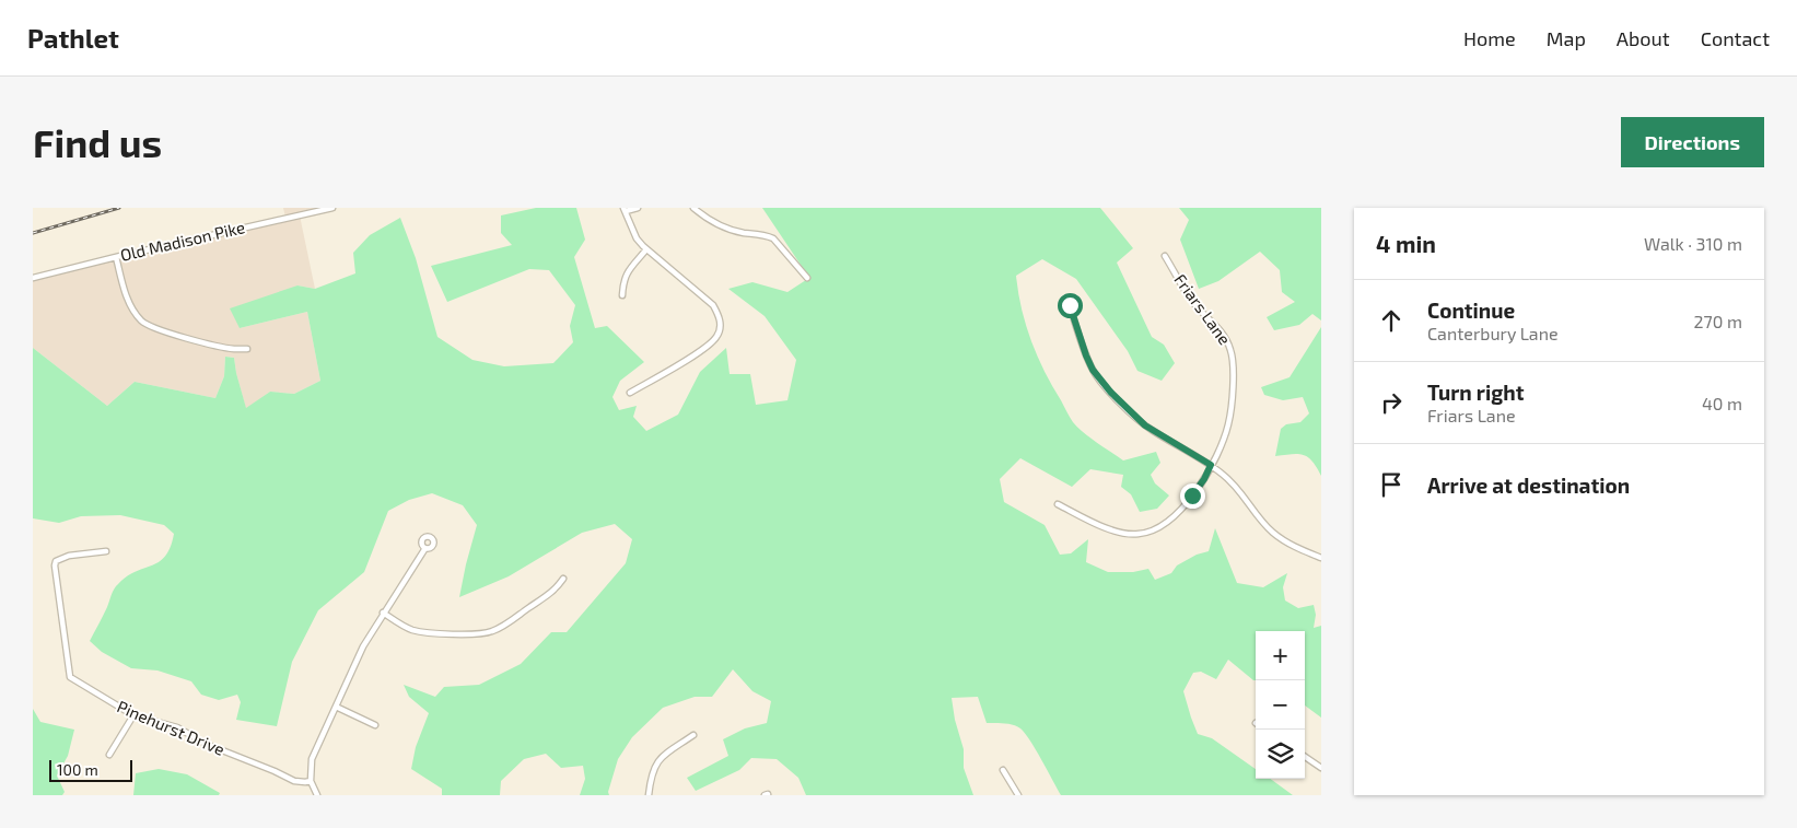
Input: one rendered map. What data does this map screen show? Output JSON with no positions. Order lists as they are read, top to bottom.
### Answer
{
  "streets": {
    "street": ["Old Madison Pike", "Friars Lane", "Pinehurst Drive"]
  },
  "scale_bar": "100 m",
  "page": {
    "header": "Pathlet",
    "nav": [
      "Home",
      "Map",
      "About",
      "Contact"
    ],
    "buttons": "Directions",
    "title": "Find us",
    "heading": ["4 min", "Walk · 310 m"],
    "list": [
      ["Continue", "Canterbury Lane", "270 m"],
      ["Turn right", "Friars Lane", "40 m"],
      "Arrive at destination"
    ],
    "map_buttons": ["+", "−"],
    "scale": "100 m"
  }
}
